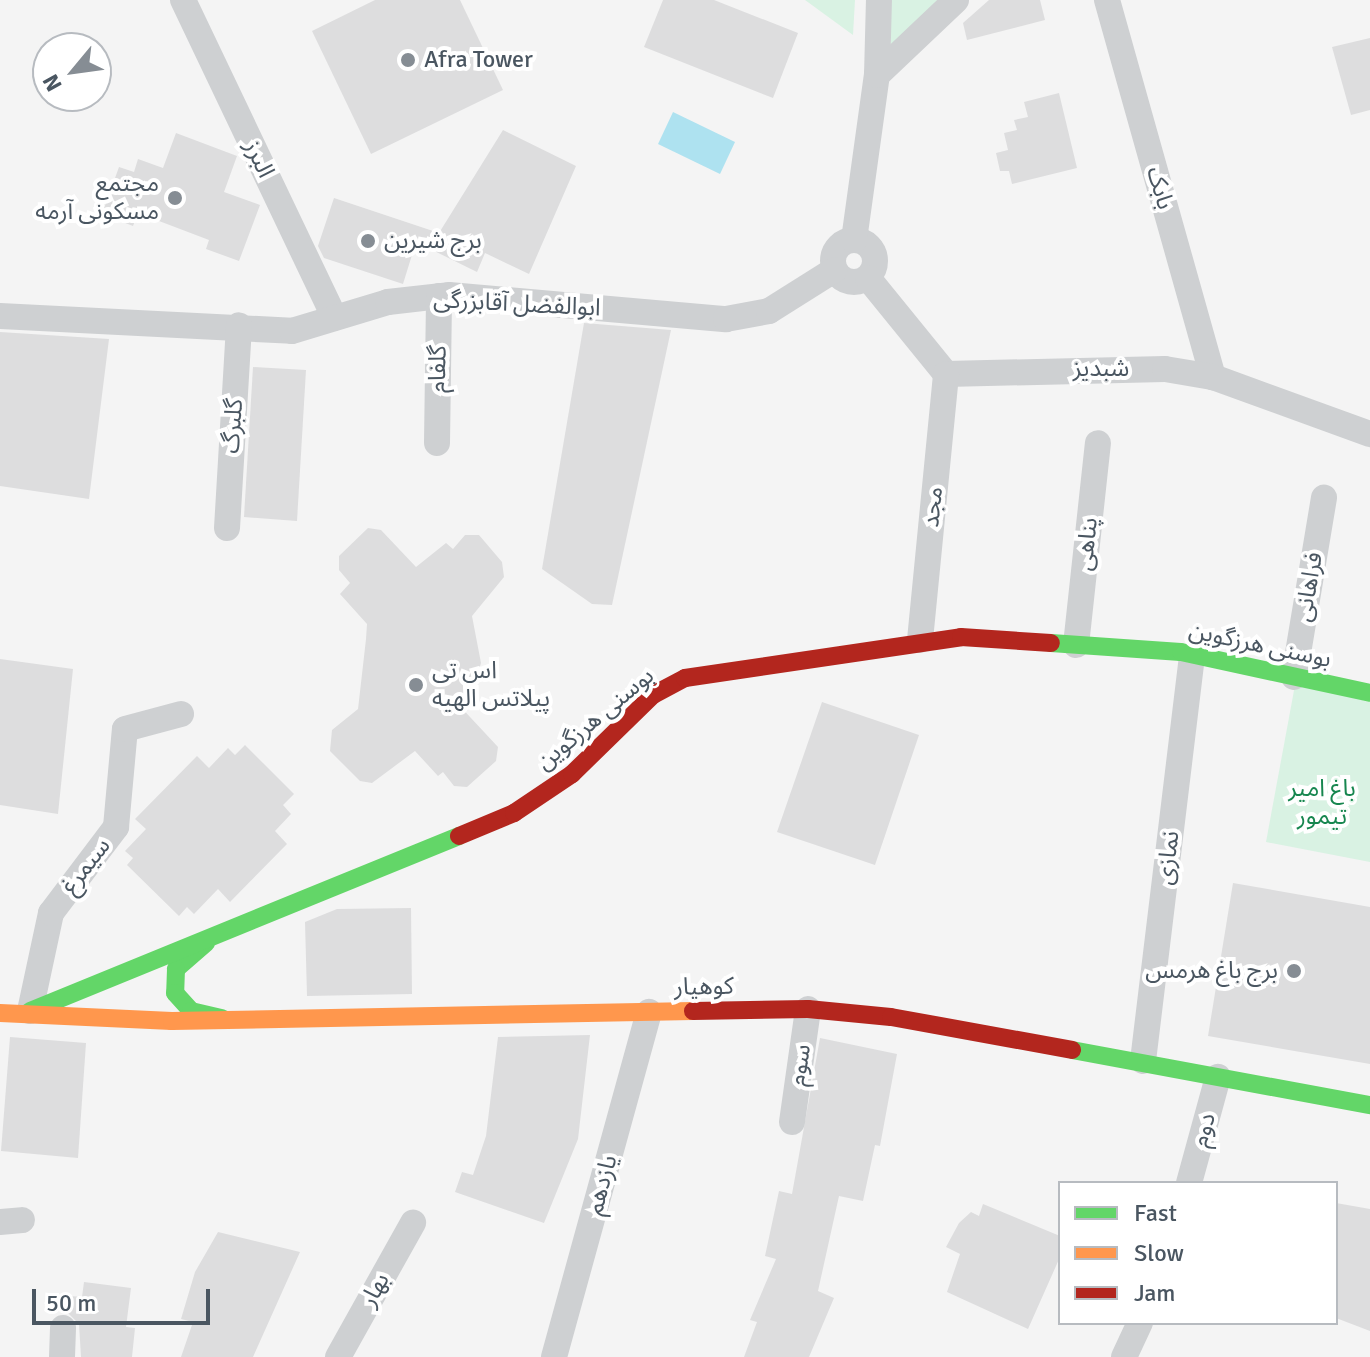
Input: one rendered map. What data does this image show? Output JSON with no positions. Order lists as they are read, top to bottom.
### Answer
{
  "streets": {
    "street": [
      "البرز",
      "بابک",
      "ابوالفضل آقابزرگی",
      "گلفام",
      "شبدیز",
      "گلبرگ",
      "مجد",
      "پناهی",
      "فراهانی",
      "بوسنی هرزگوین",
      "نمازی",
      "سیمرغ",
      "کوهیار",
      "سوم",
      "دوم",
      "یازدهم",
      "بهار"
    ]
  },
  "crossings": [
    ["البرز", "ابوالفضل آقابزرگی"],
    ["بابک", "شبدیز"],
    ["ابوالفضل آقابزرگی", "گلفام"],
    ["ابوالفضل آقابزرگی", "گلبرگ"],
    ["شبدیز", "مجد"],
    ["مجد", "بوسنی هرزگوین"],
    ["پناهی", "بوسنی هرزگوین"],
    ["فراهانی", "بوسنی هرزگوین"],
    ["بوسنی هرزگوین", "نمازی"],
    ["بوسنی هرزگوین", "سیمرغ"],
    ["بوسنی هرزگوین", "کوهیار"],
    ["نمازی", "کوهیار"],
    ["سیمرغ", "کوهیار"],
    ["کوهیار", "سوم"],
    ["کوهیار", "دوم"],
    ["کوهیار", "یازدهم"]
  ],
  "parks": ["باغ امیر تیمور"],
  "places": [
    "Afra Tower",
    "مجتمع مسکونی آرمه",
    "برج شیرین",
    "اس تی پیلاتس الهیه",
    "برج باغ هرمس"
  ],
  "legend": ["Fast", "Slow", "Jam"],
  "scale_bar": "50 m",
  "north": "bottom left"
}
